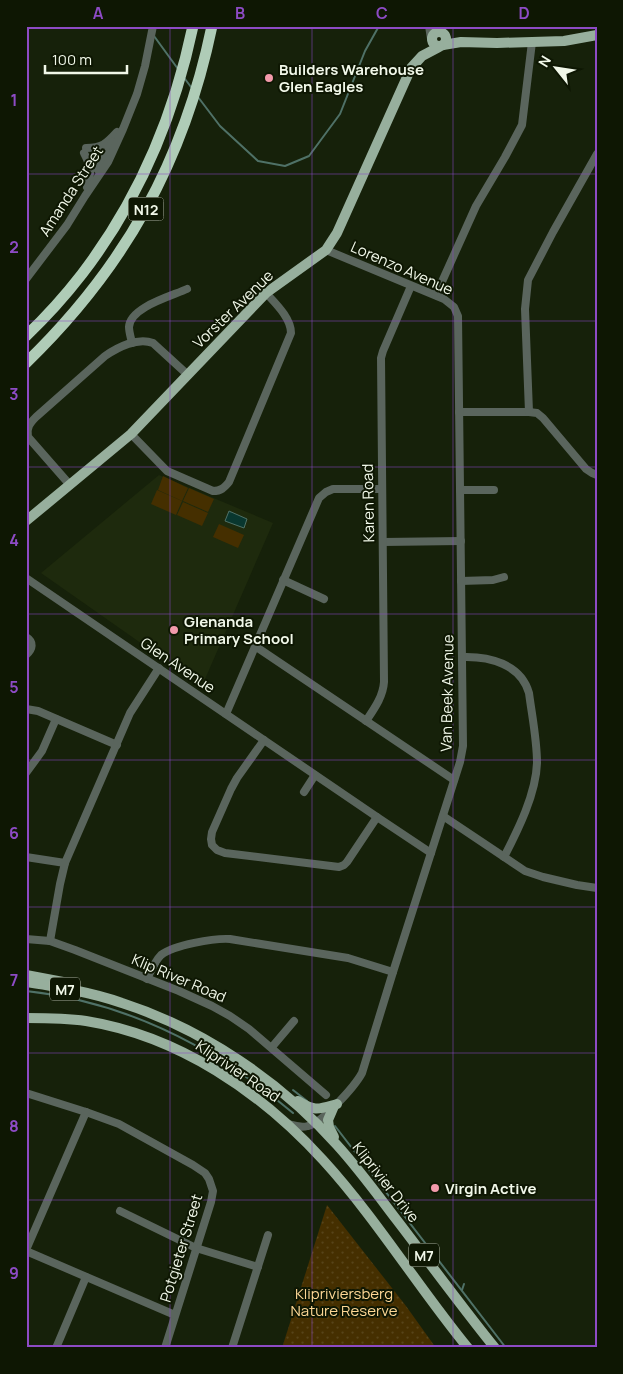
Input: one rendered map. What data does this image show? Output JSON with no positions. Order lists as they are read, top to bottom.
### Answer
{
  "streets": {
    "highway": ["N12"],
    "main road": [
      "Vorster Avenue",
      "M7",
      "Kliprivier Road",
      "Kliprivier Drive"
    ],
    "street": [
      "Amanda Street",
      "Lorenzo Avenue",
      "Karen Road",
      "Glen Avenue",
      "Van Beek Avenue",
      "Klip River Road",
      "Potgieter Street"
    ]
  },
  "crossings": [
    ["Lorenzo Avenue", "Vorster Avenue"],
    ["Lorenzo Avenue", "Karen Road"],
    ["Lorenzo Avenue", "Van Beek Avenue"],
    ["Glen Avenue", "Van Beek Avenue"],
    ["Van Beek Avenue", "Kliprivier Drive"],
    ["M7", "Kliprivier Road"],
    ["Kliprivier Road", "Kliprivier Drive"]
  ],
  "parks": ["Klipriviersberg Nature Reserve"],
  "places": ["Builders Warehouse Glen Eagles", "Glenanda Primary School", "Virgin Active"],
  "scale_bar": "100 m",
  "north": "top left",
  "grid": {
    "columns": [
      "A",
      "B",
      "C",
      "D"
    ],
    "rows": [
      "1",
      "2",
      "3",
      "4",
      "5",
      "6",
      "7",
      "8",
      "9"
    ]
  }
}
